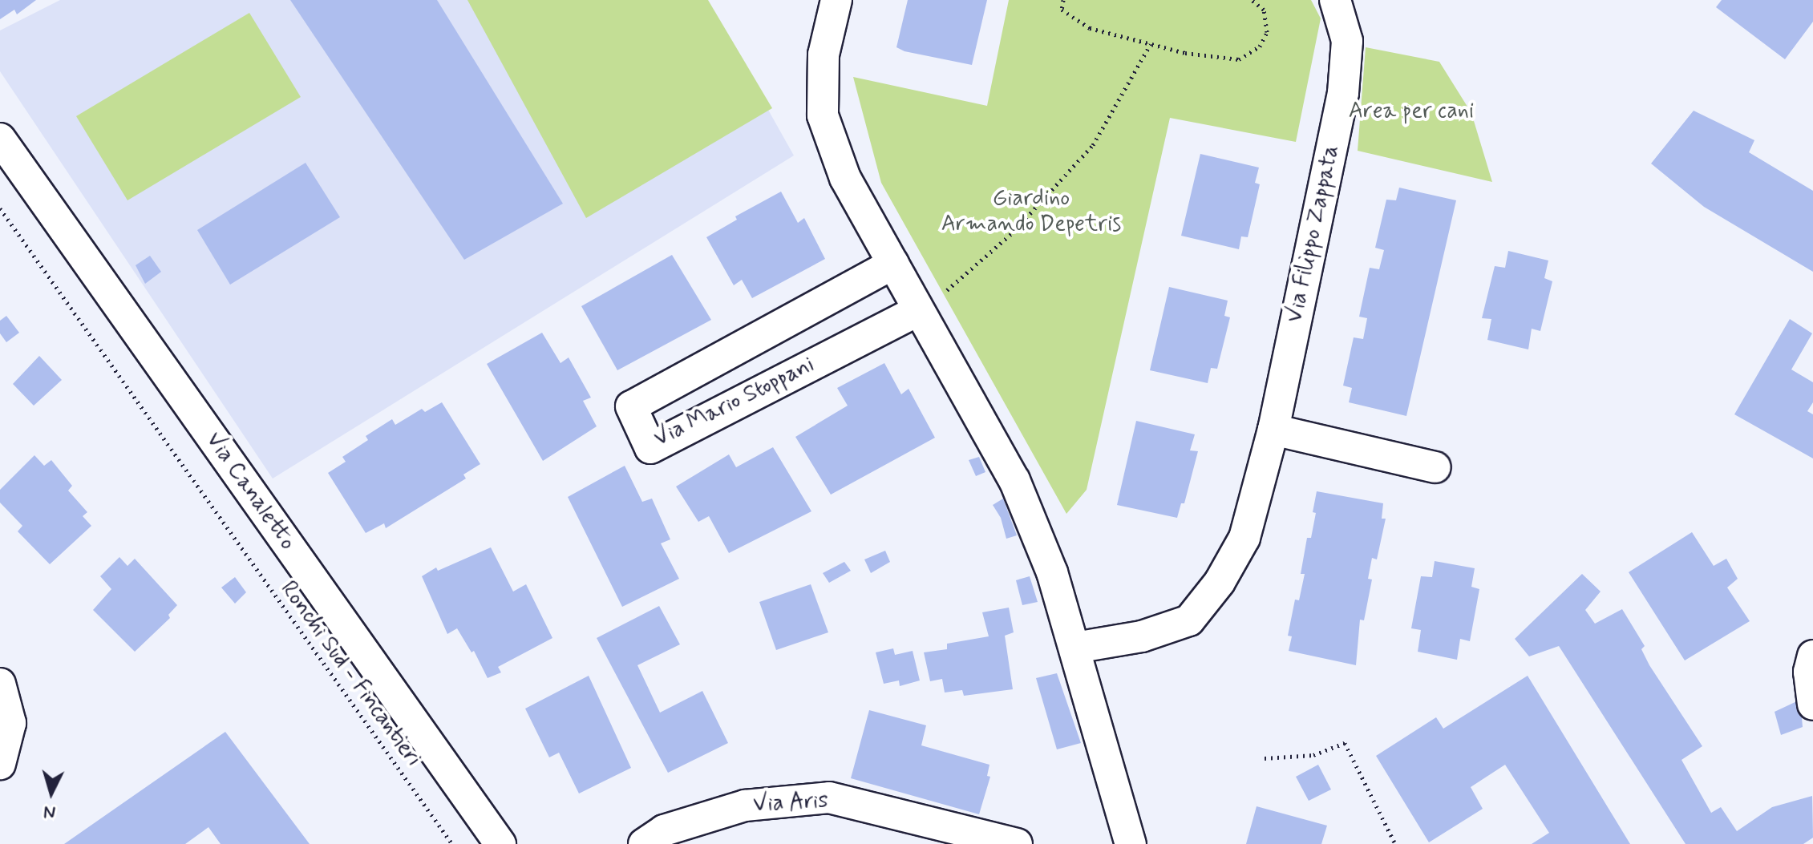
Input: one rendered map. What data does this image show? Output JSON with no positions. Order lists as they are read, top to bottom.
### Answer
{
  "streets": {
    "street": [
      "Via Filippo Zappata",
      "Via Mario Stoppani",
      "Via Canaletto",
      "Via Aris"
    ],
    "path": ["Ronchi Sud - Fincantieri"]
  },
  "parks": ["Area per cani", "Giardino Armando Depetris"],
  "north": "bottom"
}
